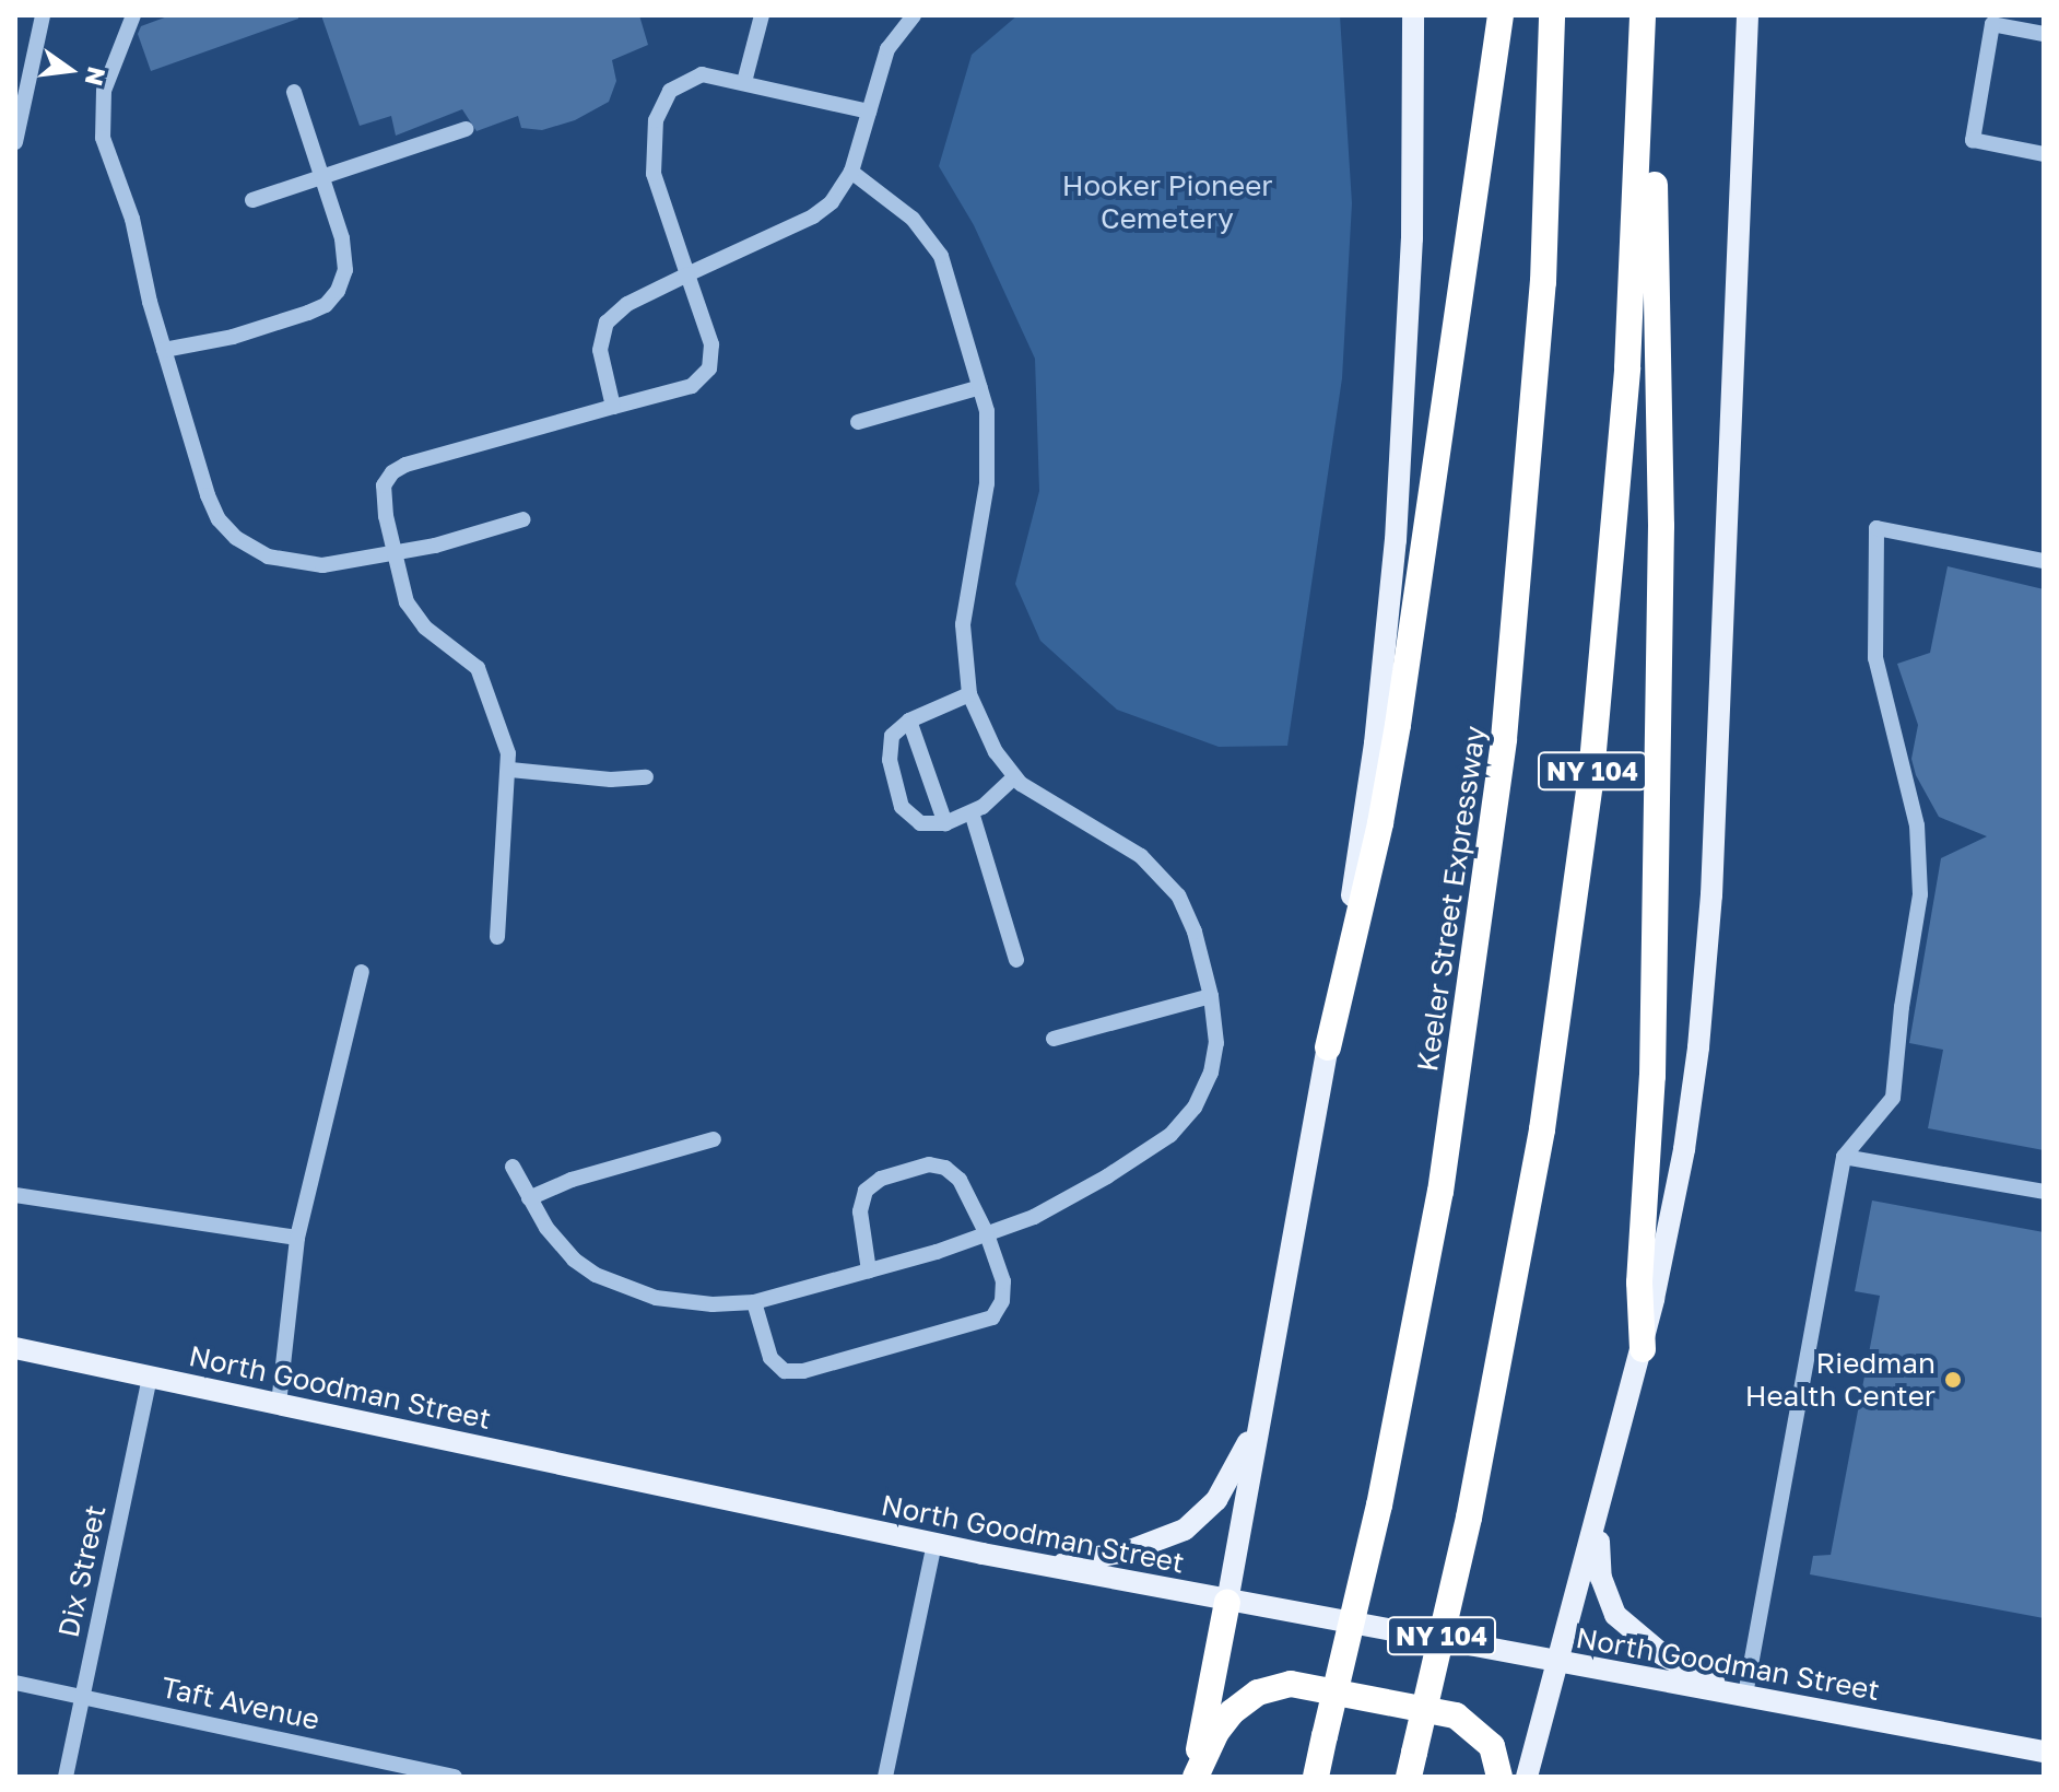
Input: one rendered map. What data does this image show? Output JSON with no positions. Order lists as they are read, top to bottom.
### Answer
{
  "streets": {
    "highway": ["NY 104", "Keeler Street Expressway"],
    "main road": ["North Goodman Street"],
    "street": ["Dix Street", "Taft Avenue"]
  },
  "crossings": [
    ["North Goodman Street", "Dix Street"],
    ["Dix Street", "Taft Avenue"]
  ],
  "parks": ["Hooker Pioneer Cemetery"],
  "places": ["Riedman Health Center"],
  "north": "right"
}
